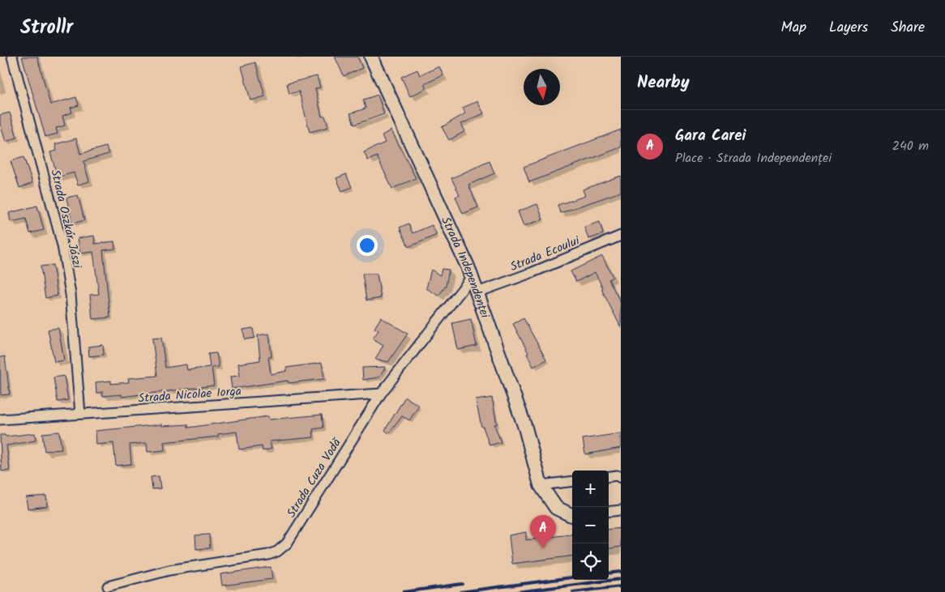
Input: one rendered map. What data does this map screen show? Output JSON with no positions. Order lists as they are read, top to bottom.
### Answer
{
  "streets": {
    "street": [
      "Strada Oszkár Jászi",
      "Strada Ecoului",
      "Strada Independenței",
      "Strada Nicolae Iorga",
      "Strada Cuza Vodă"
    ]
  },
  "crossings": [
    ["Strada Oszkár Jászi", "Strada Nicolae Iorga"],
    ["Strada Ecoului", "Strada Independenței"],
    ["Strada Independenței", "Strada Cuza Vodă"],
    ["Strada Nicolae Iorga", "Strada Cuza Vodă"]
  ],
  "north": "bottom",
  "page": {
    "header": "Strollr",
    "nav": ["Map", "Layers", "Share"],
    "heading": "Nearby",
    "list": [
      {
        "mark": "A",
        "name": "Gara Carei",
        "note": "Place · Strada Independenței",
        "value": "240 m"
      }
    ],
    "map_buttons": ["+", "−"],
    "pins": "A"
  }
}
